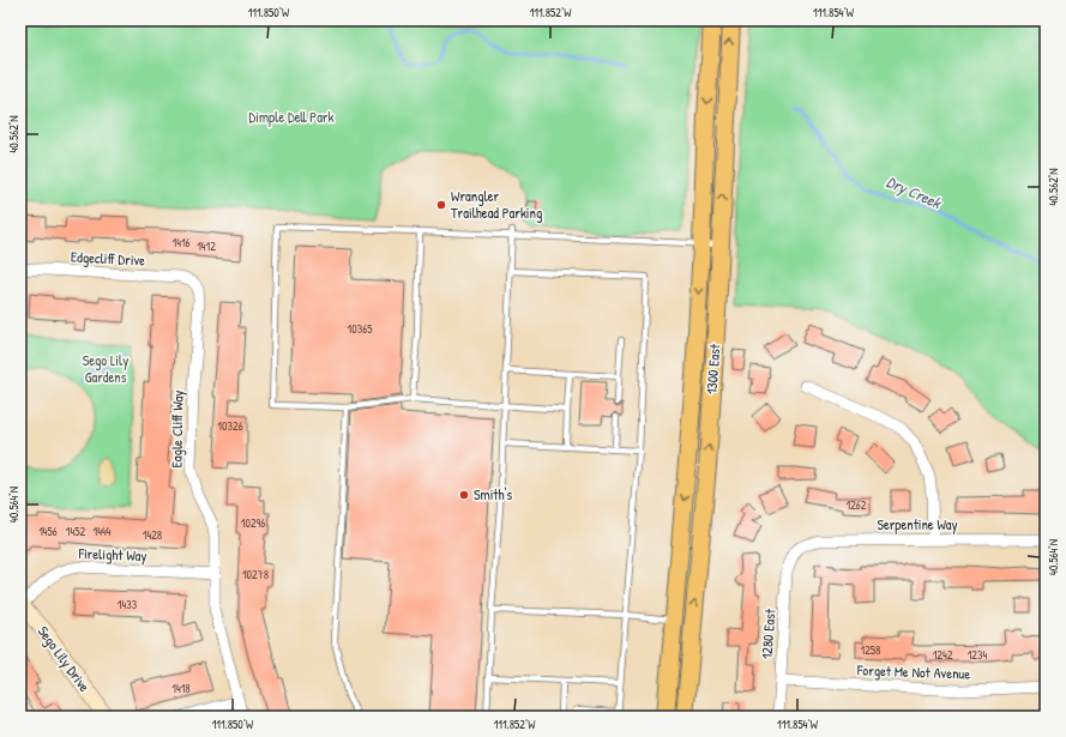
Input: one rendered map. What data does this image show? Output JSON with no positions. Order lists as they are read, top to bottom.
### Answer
{
  "streets": {
    "main road": ["1300 East"],
    "street": [
      "Edgecliff Drive",
      "Eagle Cliff Way",
      "Serpentine Way",
      "Firelight Way",
      "1280 East",
      "Sego Lily Drive",
      "Forget Me Not Avenue"
    ]
  },
  "crossings": [
    ["Edgecliff Drive", "Eagle Cliff Way"],
    ["Eagle Cliff Way", "Firelight Way"],
    ["Serpentine Way", "1280 East"],
    ["Firelight Way", "Sego Lily Drive"],
    ["1280 East", "Forget Me Not Avenue"]
  ],
  "water": ["Dry Creek"],
  "parks": ["Dimple Dell Park", "Sego Lily Gardens"],
  "places": ["Wrangler Trailhead Parking", "Smith's"],
  "house_numbers": [
    "1416",
    "1412",
    "10365",
    "10326",
    "1262",
    "10296",
    "1456",
    "1452",
    "1444",
    "1428",
    "10278",
    "1433",
    "1258",
    "1242",
    "1234",
    "1418"
  ],
  "coordinates": [
    "111.850°W",
    "111.852°W",
    "111.854°W",
    "40.562°N",
    "40.564°N"
  ]
}
